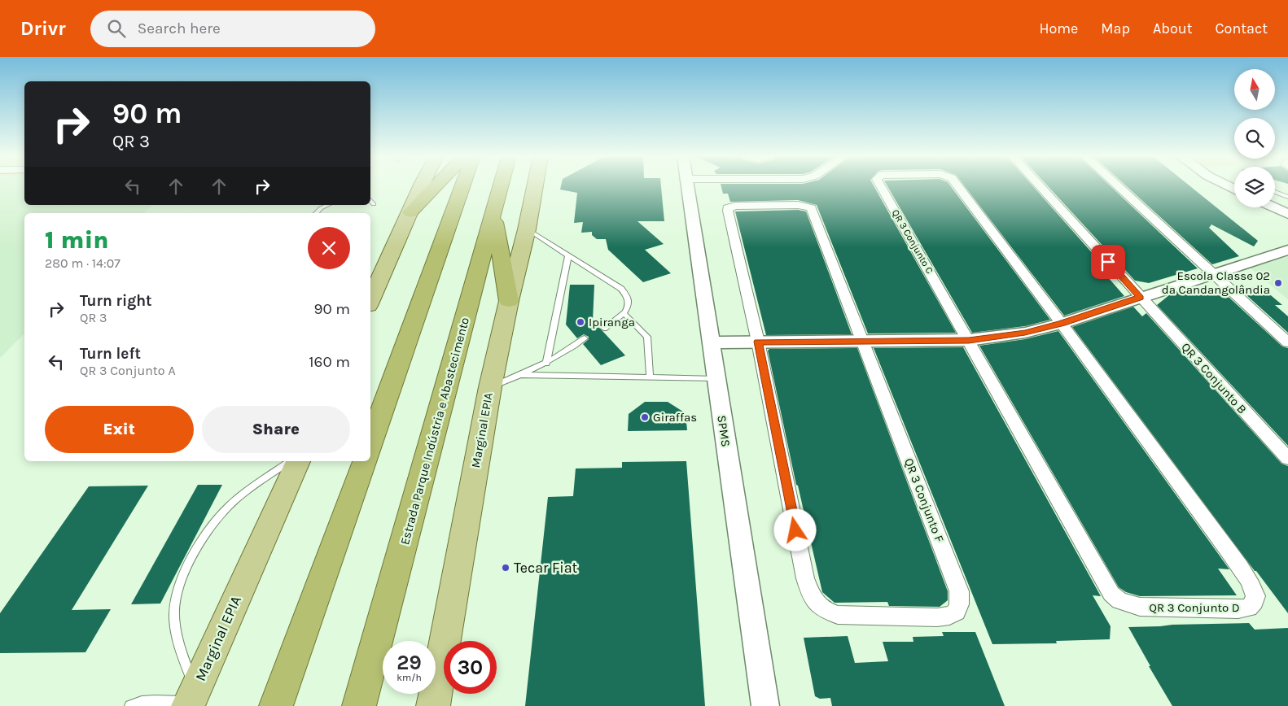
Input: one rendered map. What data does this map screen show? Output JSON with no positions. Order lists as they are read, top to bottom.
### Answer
{
  "streets": {
    "highway": ["Estrada Parque Indústria e Abastecimento"],
    "main road": ["Marginal EPIA"],
    "street": [
      "QR 3 Conjunto C",
      "QR 3 Conjunto B",
      "SPMS",
      "QR 3 Conjunto F",
      "QR 3 Conjunto D"
    ]
  },
  "crossings": [
    ["QR 3 Conjunto C", "QR 3 Conjunto D"]
  ],
  "places": [
    "Escola Classe 02 da Candangolândia",
    "Ipiranga",
    "Giraffas",
    "Tecar Fiat"
  ],
  "north": "top",
  "page": {
    "header": "Drivr",
    "search": "Search here",
    "nav": [
      "Home",
      "Map",
      "About",
      "Contact"
    ],
    "turn": ["90 m", "QR 3"],
    "heading": ["1 min", "280 m · 14:07"],
    "list": [
      {
        "name": "Turn right",
        "note": "QR 3",
        "value": "90 m"
      },
      {
        "name": "Turn left",
        "note": "QR 3 Conjunto A",
        "value": "160 m"
      }
    ],
    "buttons": ["Exit", "Share"],
    "speed": "29 km/h",
    "limit": "30"
  }
}
